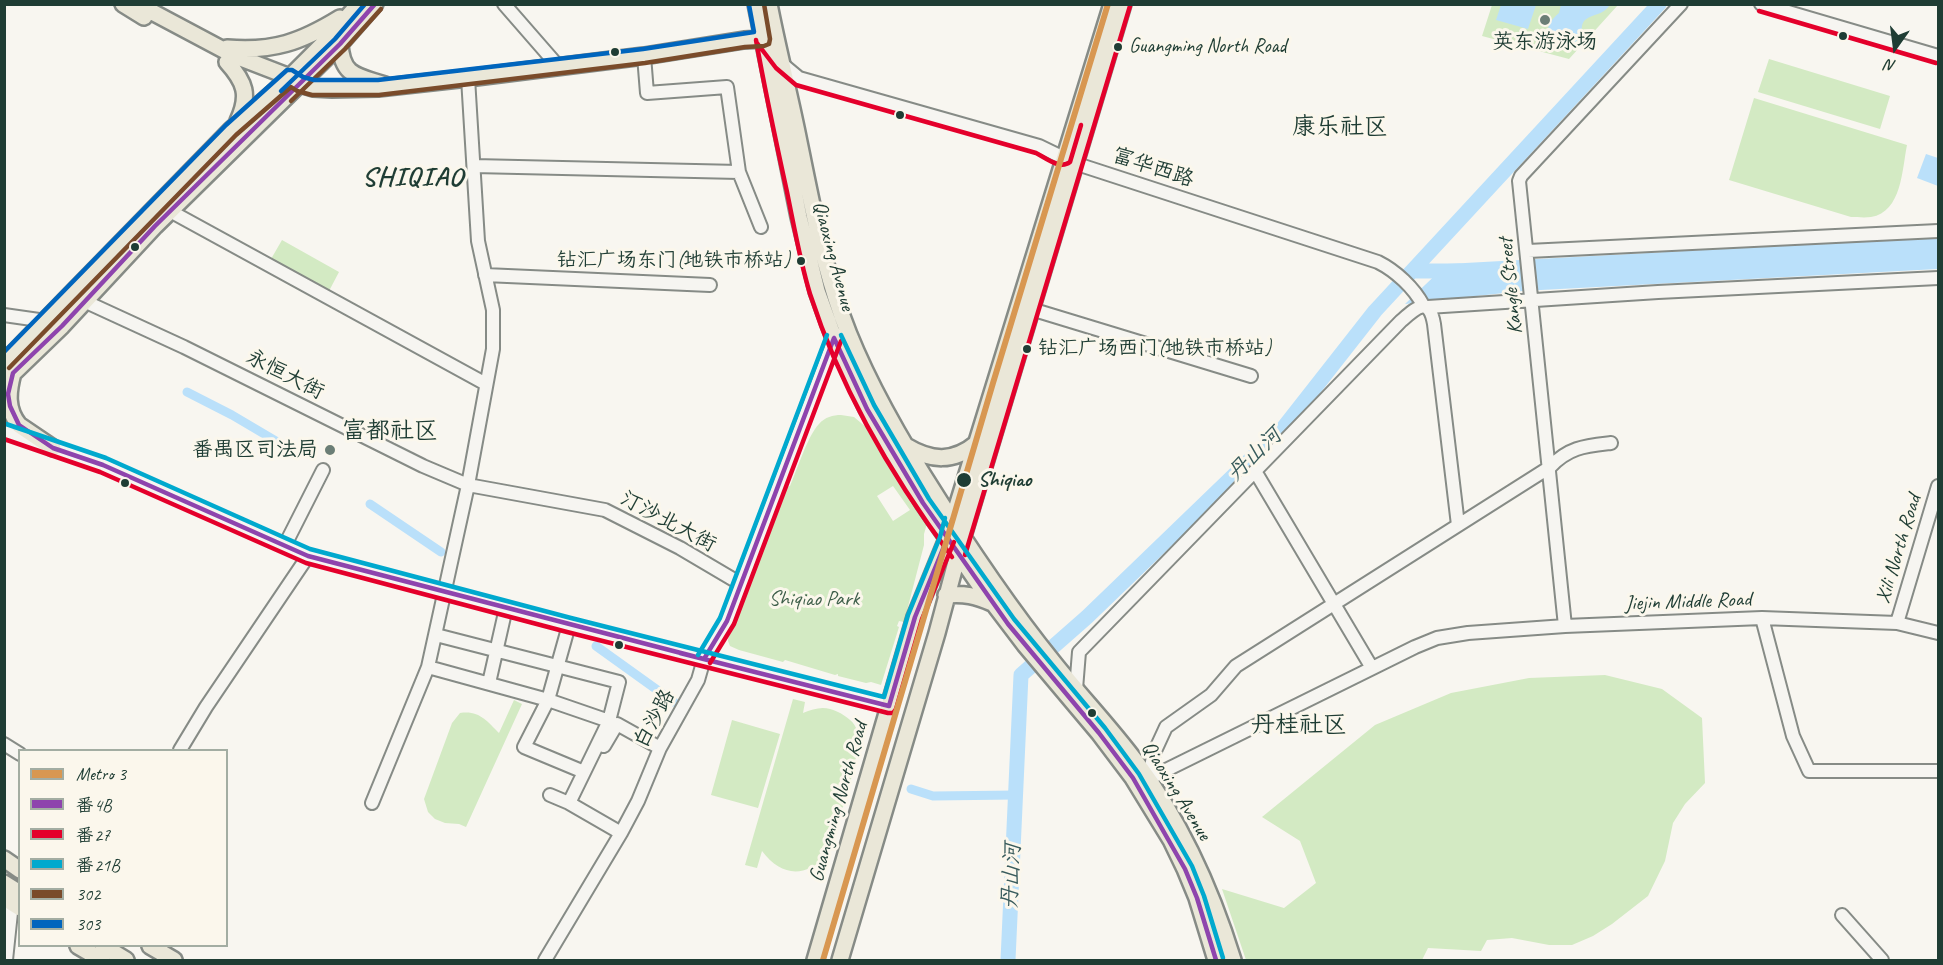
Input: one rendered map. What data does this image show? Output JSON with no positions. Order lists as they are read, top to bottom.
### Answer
{
  "streets": {
    "main road": ["Qiaoxing Avenue", "Guangming North Road"],
    "street": [
      "富华西路",
      "Kangle Street",
      "永恒大街",
      "汀沙北大街",
      "Xili North Road",
      "Jiejin Middle Road",
      "白沙路"
    ]
  },
  "crossings": [
    ["富华西路", "Qiaoxing Avenue"],
    ["富华西路", "Guangming North Road"],
    ["Qiaoxing Avenue", "Jiejin Middle Road"],
    ["Qiaoxing Avenue", "白沙路"],
    ["Qiaoxing Avenue", "Guangming North Road"],
    ["Kangle Street", "Jiejin Middle Road"],
    ["永恒大街", "汀沙北大街"],
    ["汀沙北大街", "白沙路"],
    ["Xili North Road", "Jiejin Middle Road"]
  ],
  "districts": [
    "康乐社区",
    "SHIQIAO",
    "富都社区",
    "丹桂社区"
  ],
  "water": ["丹山河"],
  "parks": ["Shiqiao Park"],
  "places": [
    "英东游泳场",
    "Guangming North Road",
    "钻汇广场东门(地铁市桥站)",
    "钻汇广场西门(地铁市桥站)",
    "番禺区司法局",
    "Shiqiao"
  ],
  "lines": [
    "metro line 3",
    "transit line 番4B",
    "transit line 302",
    "transit line 303",
    "transit line 番27",
    "transit line 番21B"
  ],
  "legend": [
    "Metro 3",
    "番4B",
    "番27",
    "番21B",
    "302",
    "303"
  ],
  "north": "bottom"
}
